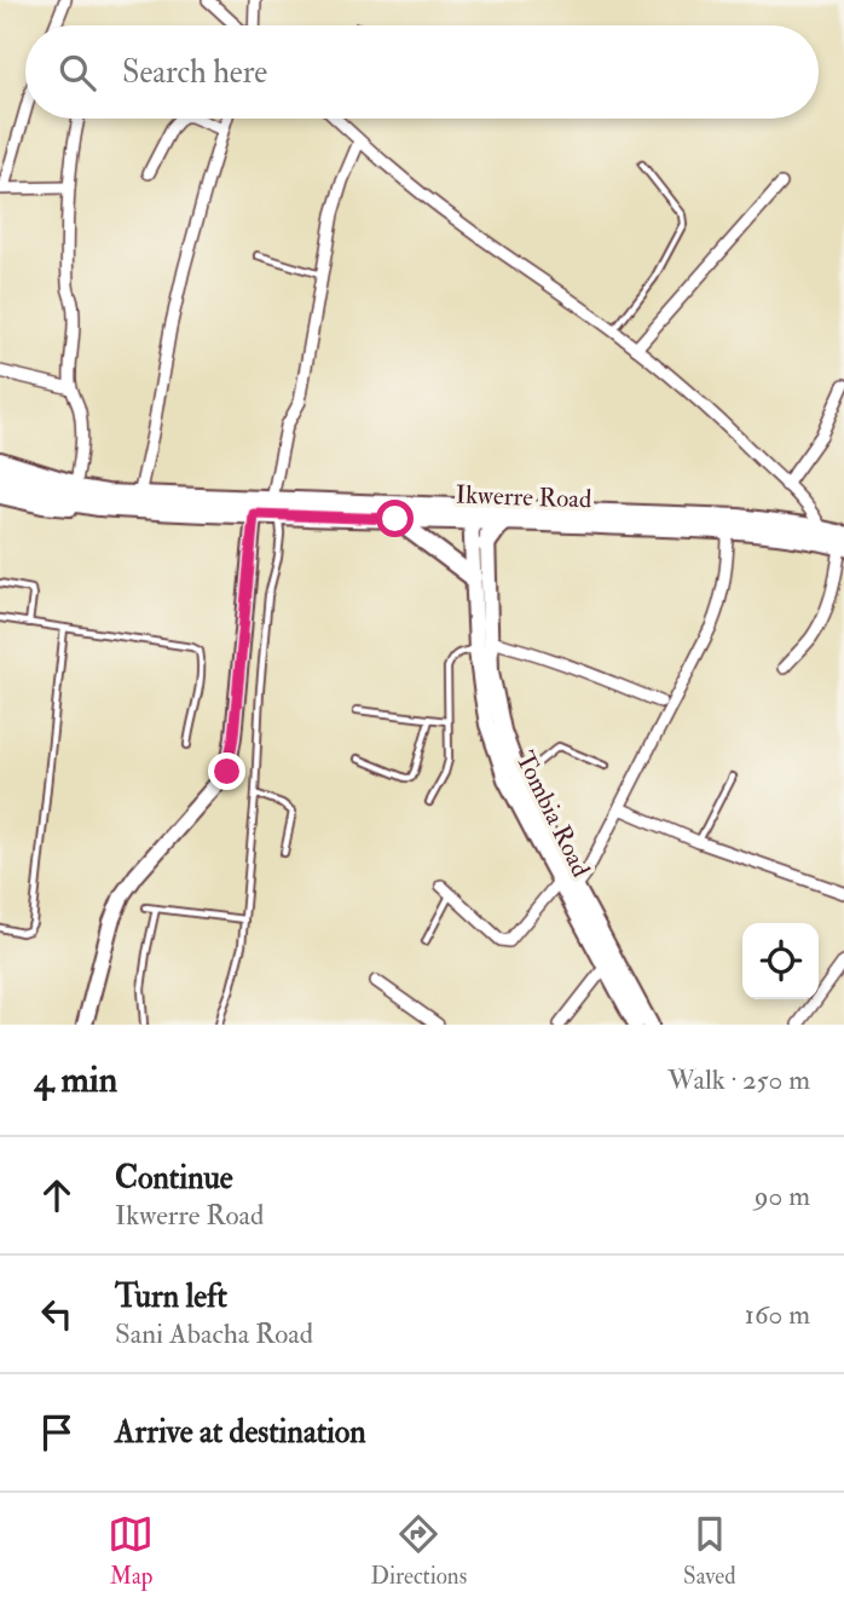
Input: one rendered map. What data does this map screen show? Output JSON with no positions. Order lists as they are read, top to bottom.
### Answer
{
  "streets": {
    "main road": ["Ikwerre Road", "Tombia Road"]
  },
  "crossings": [
    ["Ikwerre Road", "Tombia Road"]
  ],
  "page": {
    "search": "Search here",
    "heading": ["4 min", "Walk · 250 m"],
    "list": [
      ["Continue", "Ikwerre Road", "90 m"],
      ["Turn left", "Sani Abacha Road", "160 m"],
      "Arrive at destination"
    ],
    "nav": ["Map", "Directions", "Saved"]
  }
}
